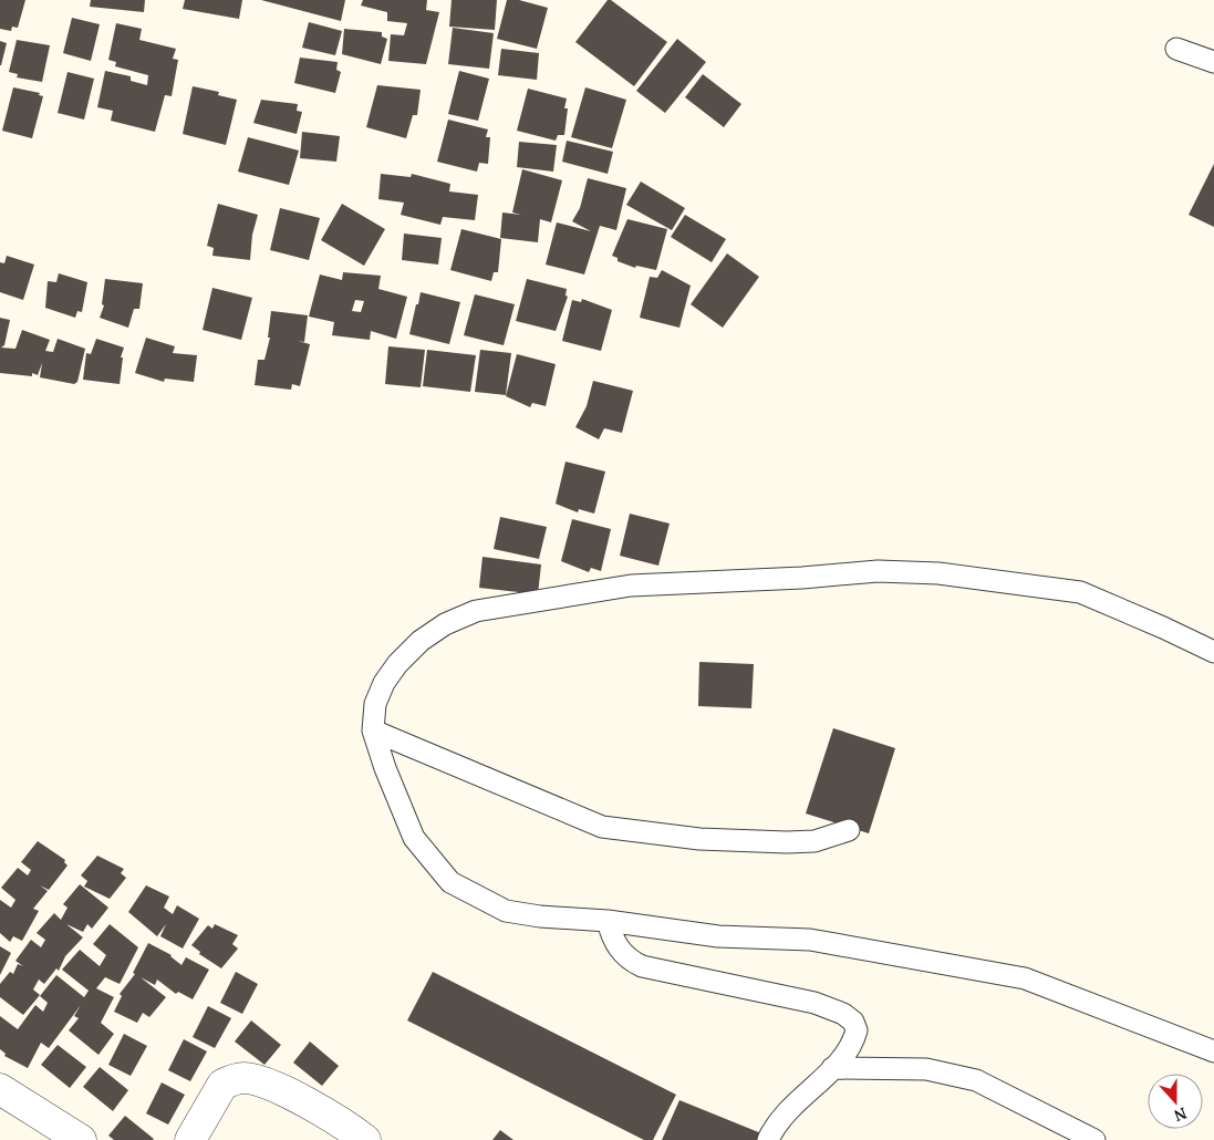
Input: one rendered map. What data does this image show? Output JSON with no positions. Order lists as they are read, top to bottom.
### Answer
{
  "north": "bottom"
}
